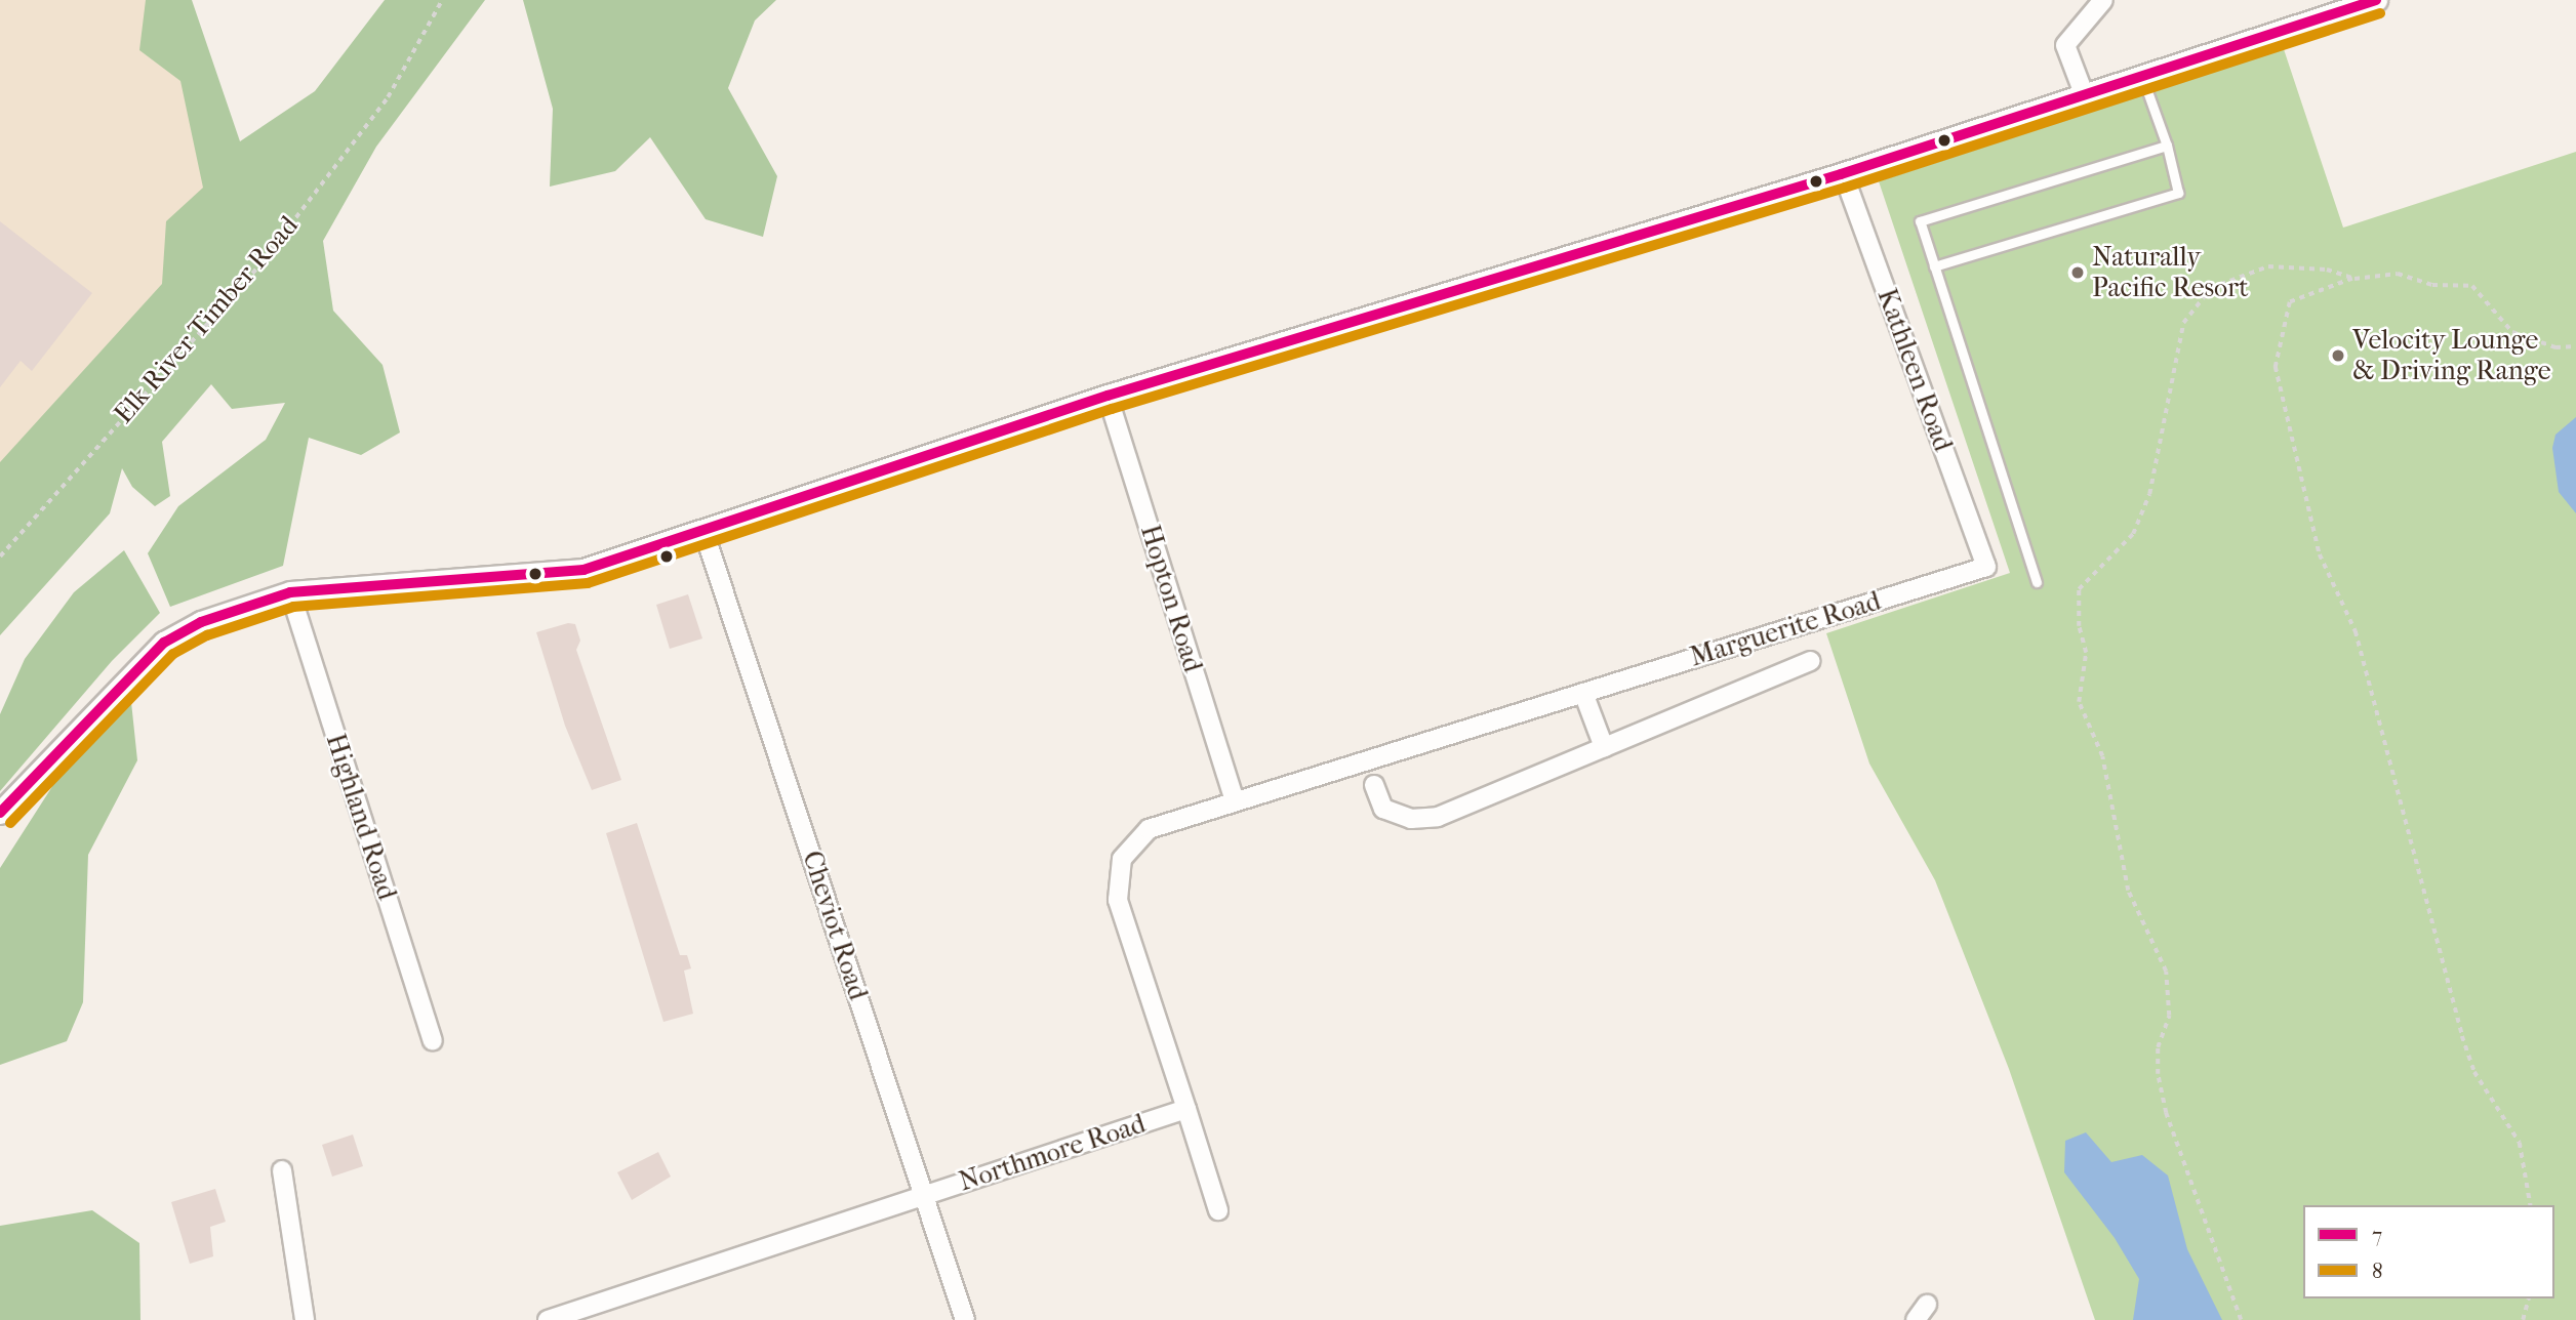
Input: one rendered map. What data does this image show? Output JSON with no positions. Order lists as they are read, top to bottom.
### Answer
{
  "streets": {
    "street": [
      "Kathleen Road",
      "Hopton Road",
      "Marguerite Road",
      "Highland Road",
      "Cheviot Road",
      "Northmore Road"
    ],
    "path": ["Elk River Timber Road"]
  },
  "crossings": [
    ["Kathleen Road", "Marguerite Road"],
    ["Hopton Road", "Marguerite Road"],
    ["Cheviot Road", "Northmore Road"]
  ],
  "places": ["Naturally Pacific Resort", "Velocity Lounge & Driving Range"],
  "lines": ["transit line 7", "transit line 8"],
  "legend": ["7", "8"]
}
